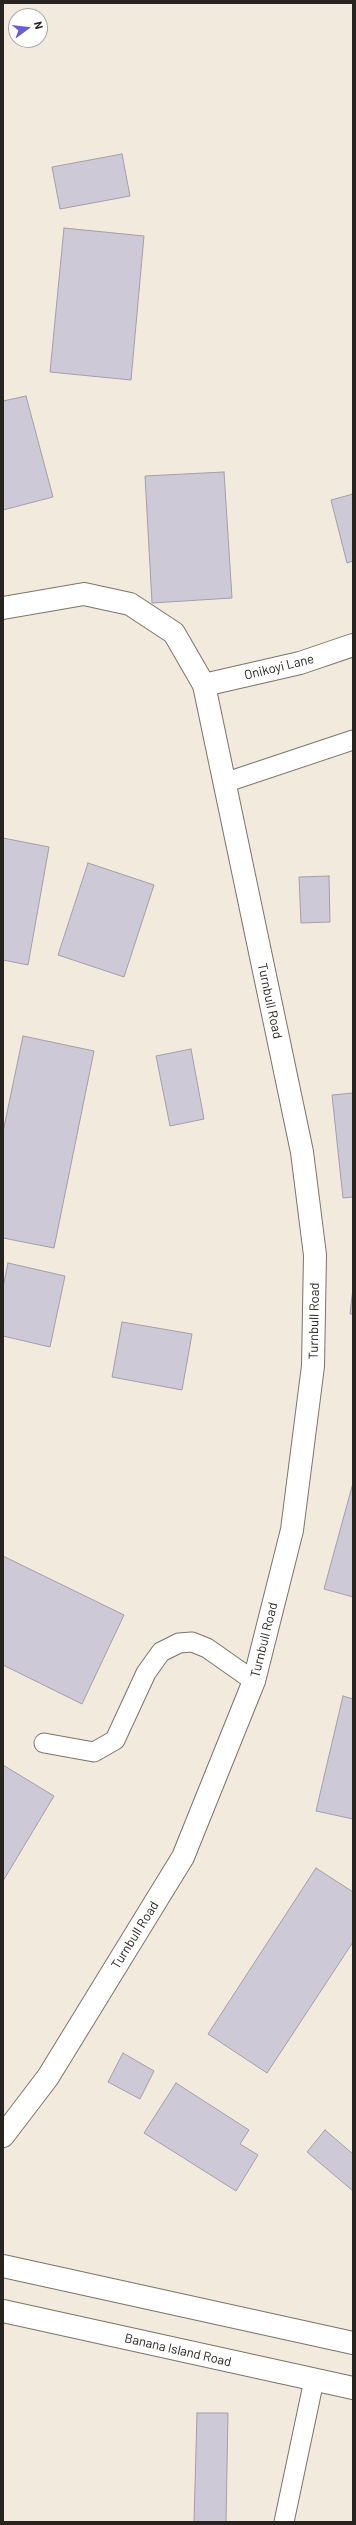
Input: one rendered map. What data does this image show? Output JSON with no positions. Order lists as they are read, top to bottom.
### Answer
{
  "streets": {
    "street": ["Onikoyi Lane", "Turnbull Road", "Banana Island Road"]
  },
  "crossings": [
    ["Onikoyi Lane", "Turnbull Road"]
  ],
  "north": "right"
}
